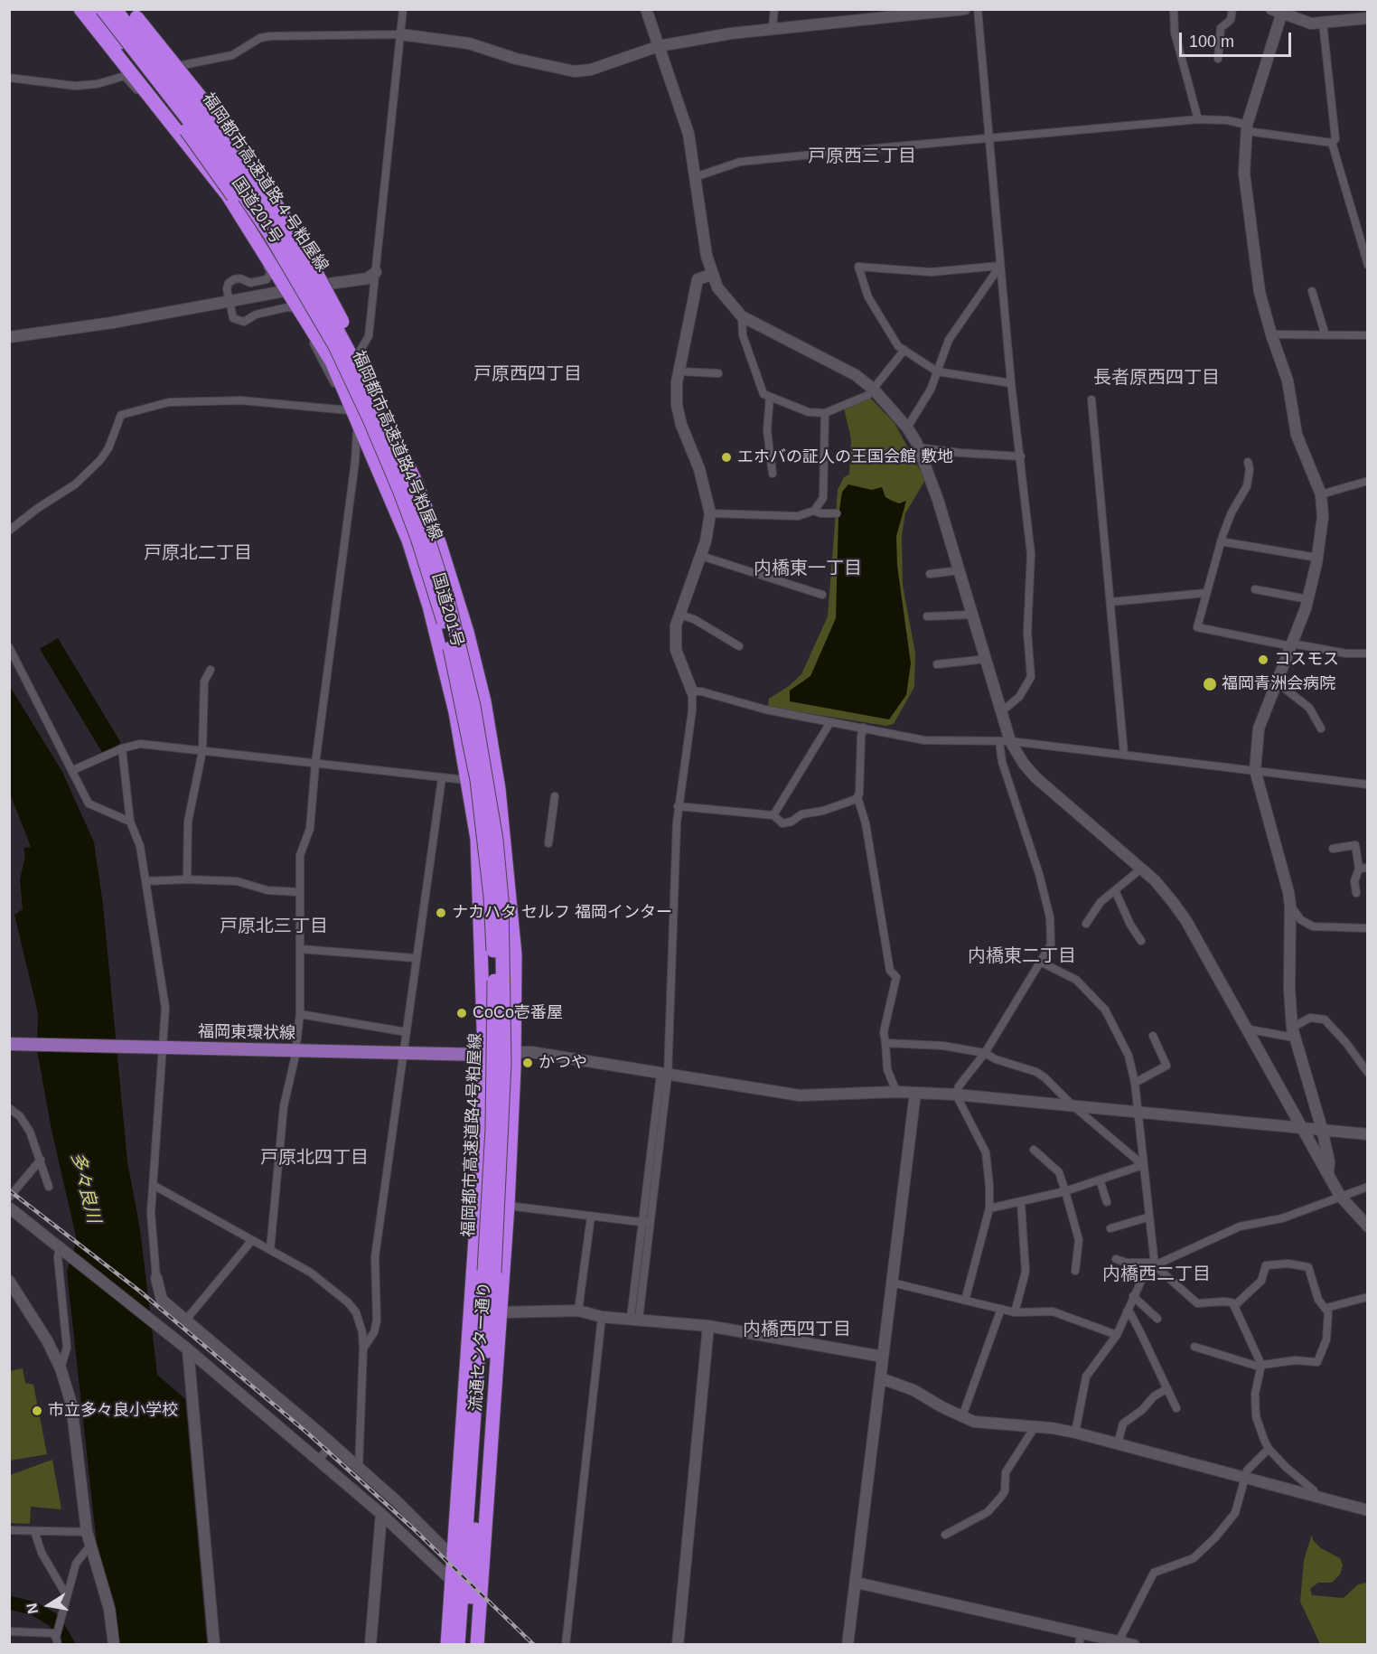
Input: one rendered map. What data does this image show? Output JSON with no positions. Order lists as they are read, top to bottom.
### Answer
{
  "streets": {
    "highway": [
      "福岡都市高速道路４号粕屋線",
      "国道201号",
      "福岡都市高速道路4号粕屋線",
      "流通センター通り"
    ],
    "main road": ["福岡東環状線"]
  },
  "crossings": [
    ["福岡都市高速道路４号粕屋線", "福岡都市高速道路4号粕屋線"],
    ["国道201号", "福岡東環状線"],
    ["国道201号", "流通センター通り"],
    ["福岡東環状線", "流通センター通り"]
  ],
  "districts": [
    "戸原西三丁目",
    "戸原西四丁目",
    "長者原西四丁目",
    "戸原北二丁目",
    "内橋東一丁目",
    "戸原北三丁目",
    "内橋東二丁目",
    "戸原北四丁目",
    "内橋西二丁目",
    "内橋西四丁目"
  ],
  "water": ["多々良川"],
  "places": [
    "エホバの証人の王国会館 敷地",
    "コスモス",
    "福岡青洲会病院",
    "ナカハタ セルフ 福岡インター",
    "CoCo壱番屋",
    "かつや",
    "市立多々良小学校"
  ],
  "scale_bar": "100 m",
  "north": "left"
}
